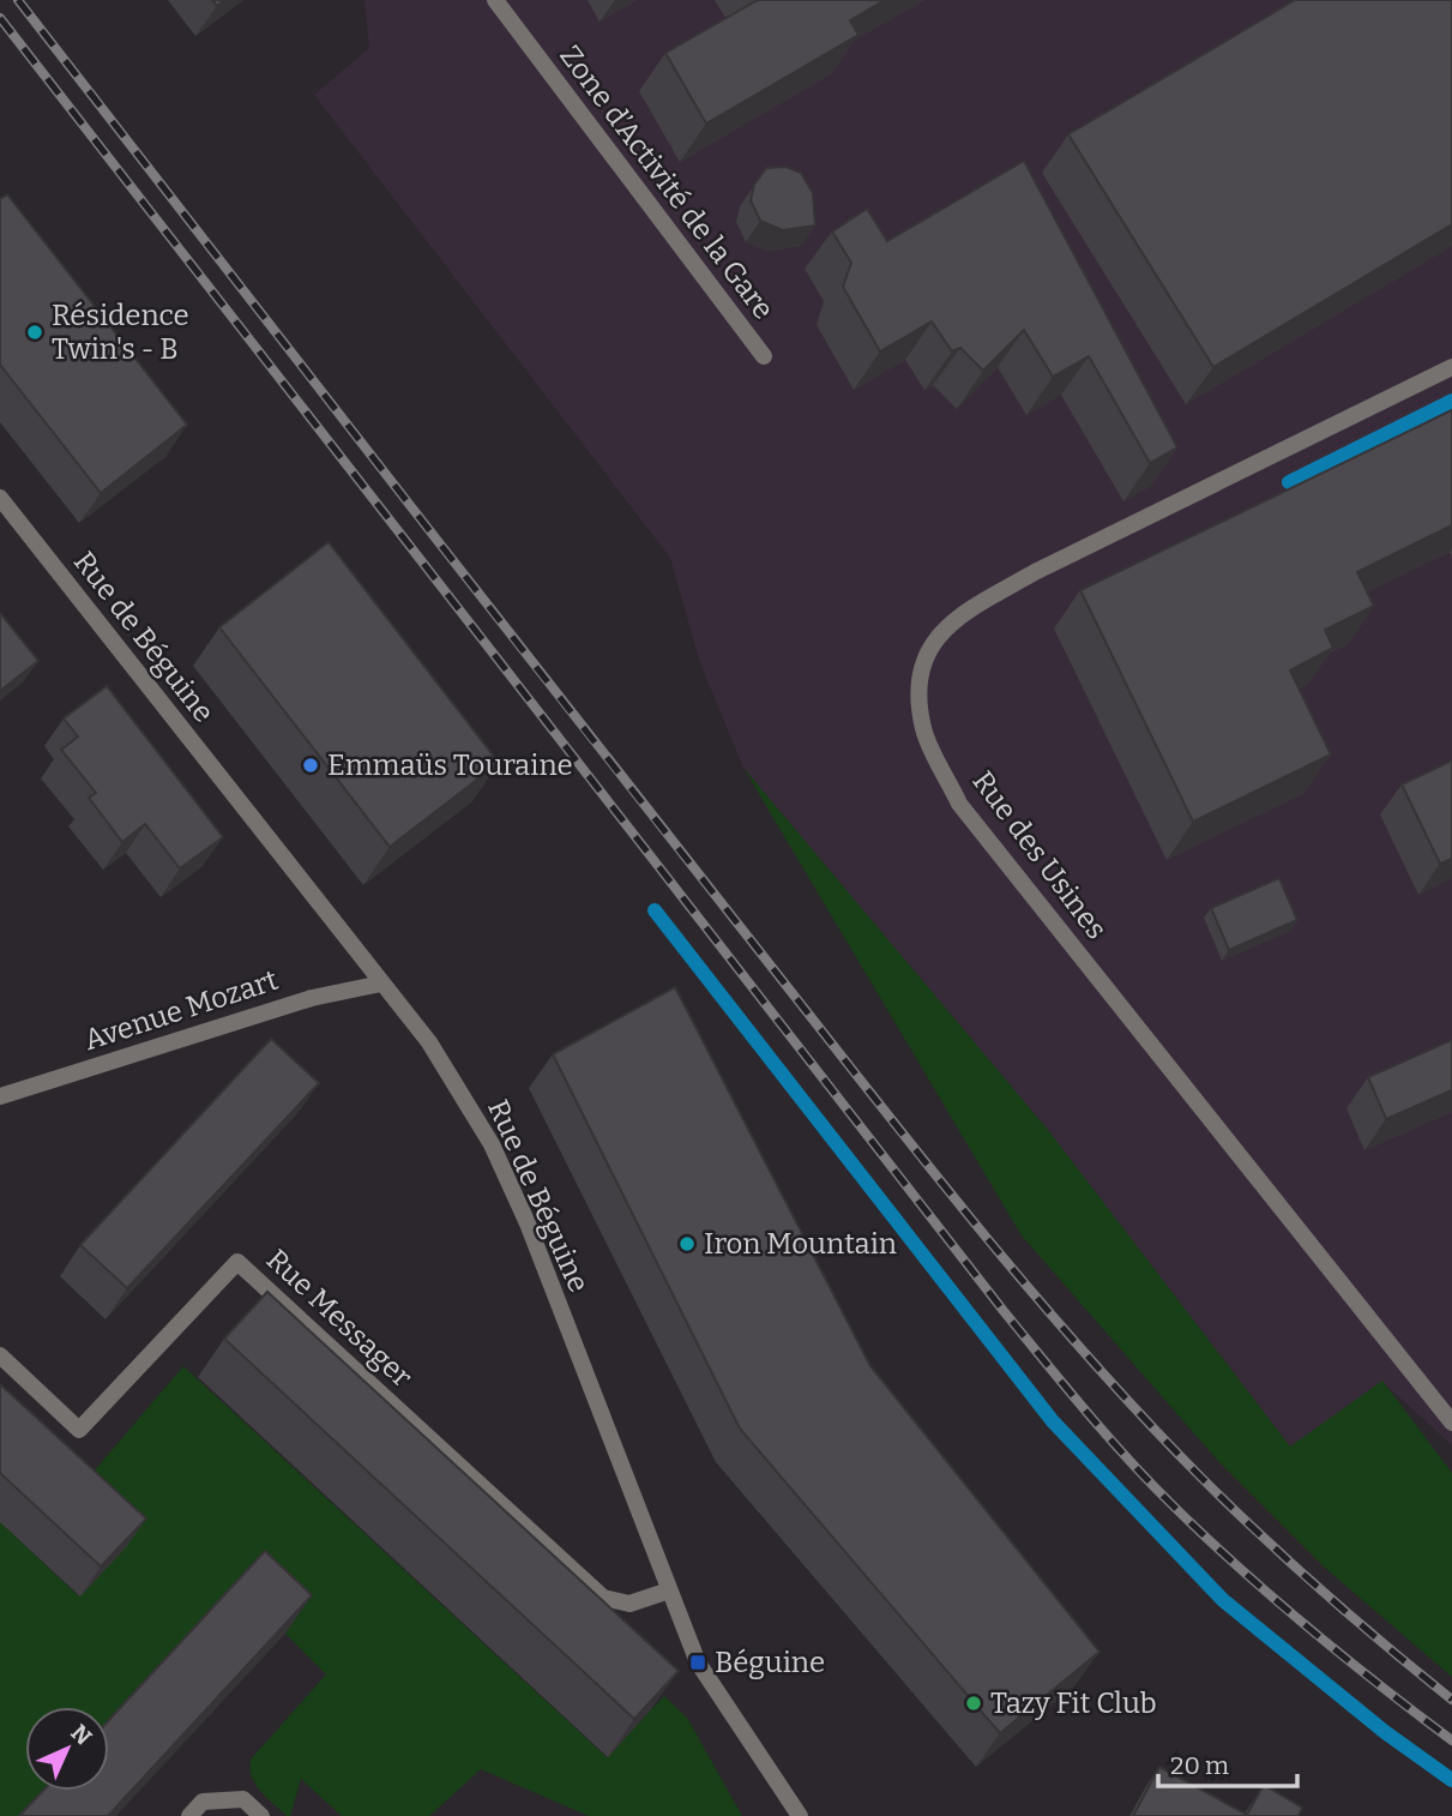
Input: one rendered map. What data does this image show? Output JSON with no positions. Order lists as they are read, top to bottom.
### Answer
{
  "streets": {
    "street": [
      "Zone d’Activité de la Gare",
      "Rue de Béguine",
      "Rue des Usines",
      "Avenue Mozart",
      "Rue Messager"
    ]
  },
  "crossings": [
    ["Rue de Béguine", "Avenue Mozart"],
    ["Rue de Béguine", "Rue Messager"]
  ],
  "places": {
    "other": [
      "Résidence Twin's - B",
      "Emmaüs Touraine",
      "Iron Mountain",
      "Tazy Fit Club"
    ],
    "transit": ["Béguine"]
  },
  "scale_bar": "20 m",
  "north": "top right"
}
